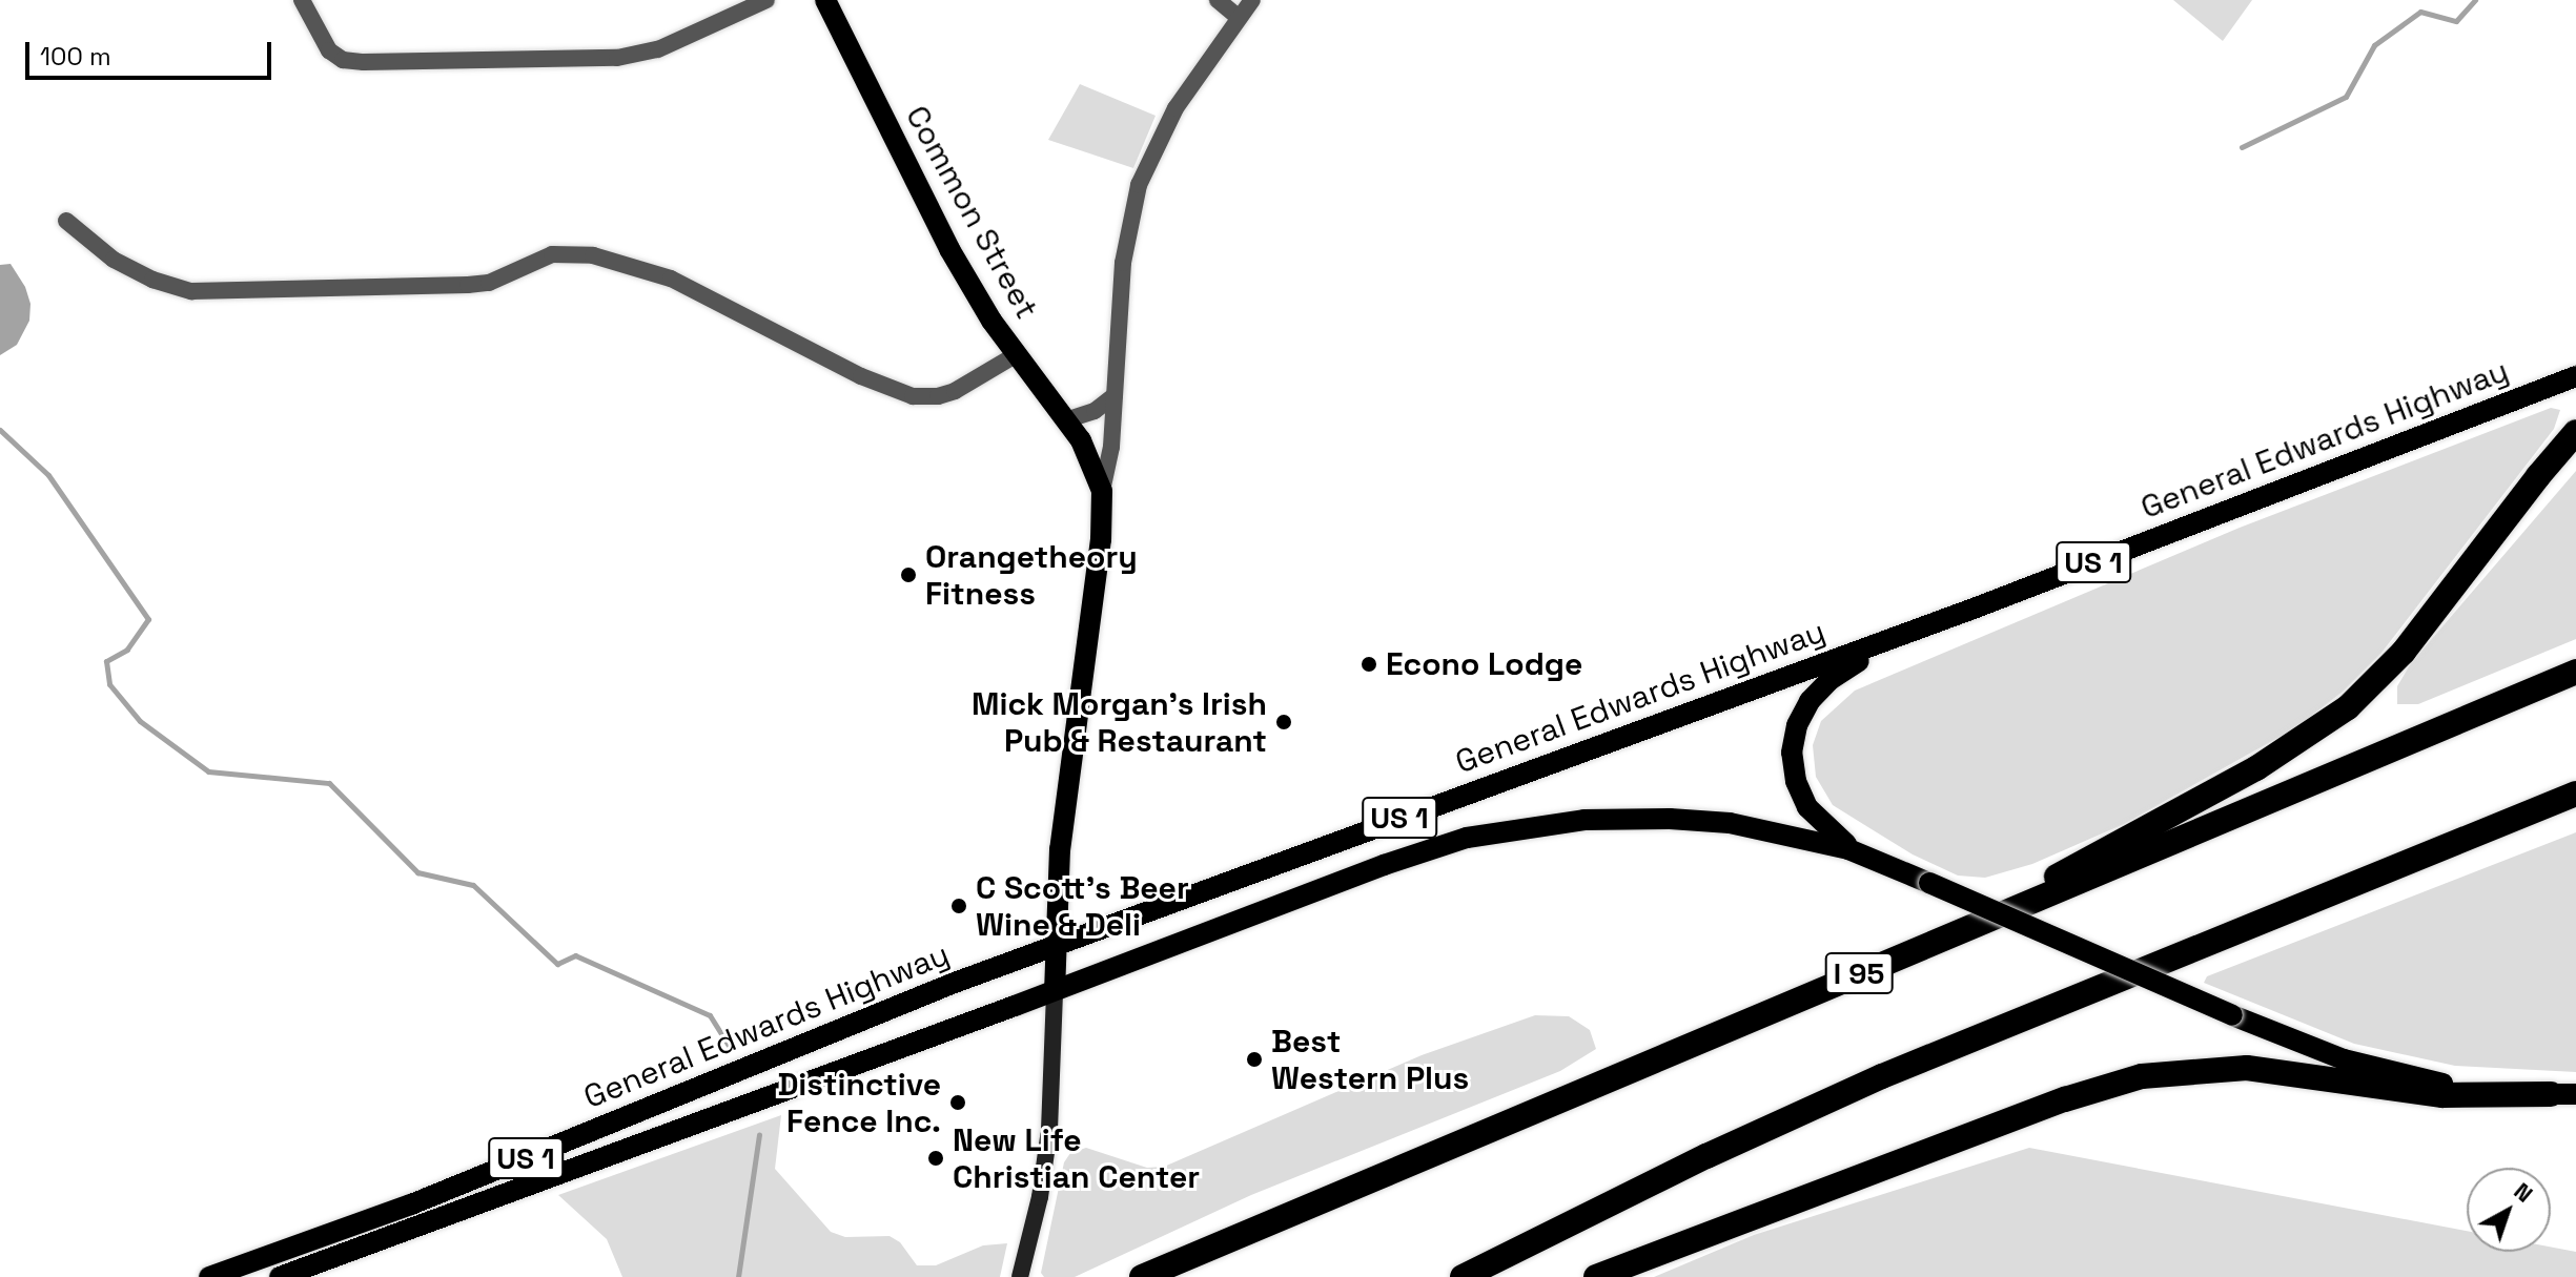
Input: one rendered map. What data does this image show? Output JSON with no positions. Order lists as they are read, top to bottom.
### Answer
{
  "streets": {
    "highway": ["I 95"],
    "main road": ["Common Street", "General Edwards Highway", "US 1"]
  },
  "places": [
    "Orangetheory Fitness",
    "Econo Lodge",
    "Mick Morgan's Irish Pub & Restaurant",
    "C Scott's Beer Wine & Deli",
    "Best Western Plus",
    "Distinctive Fence Inc.",
    "New Life Christian Center"
  ],
  "scale_bar": "100 m",
  "north": "top right"
}
